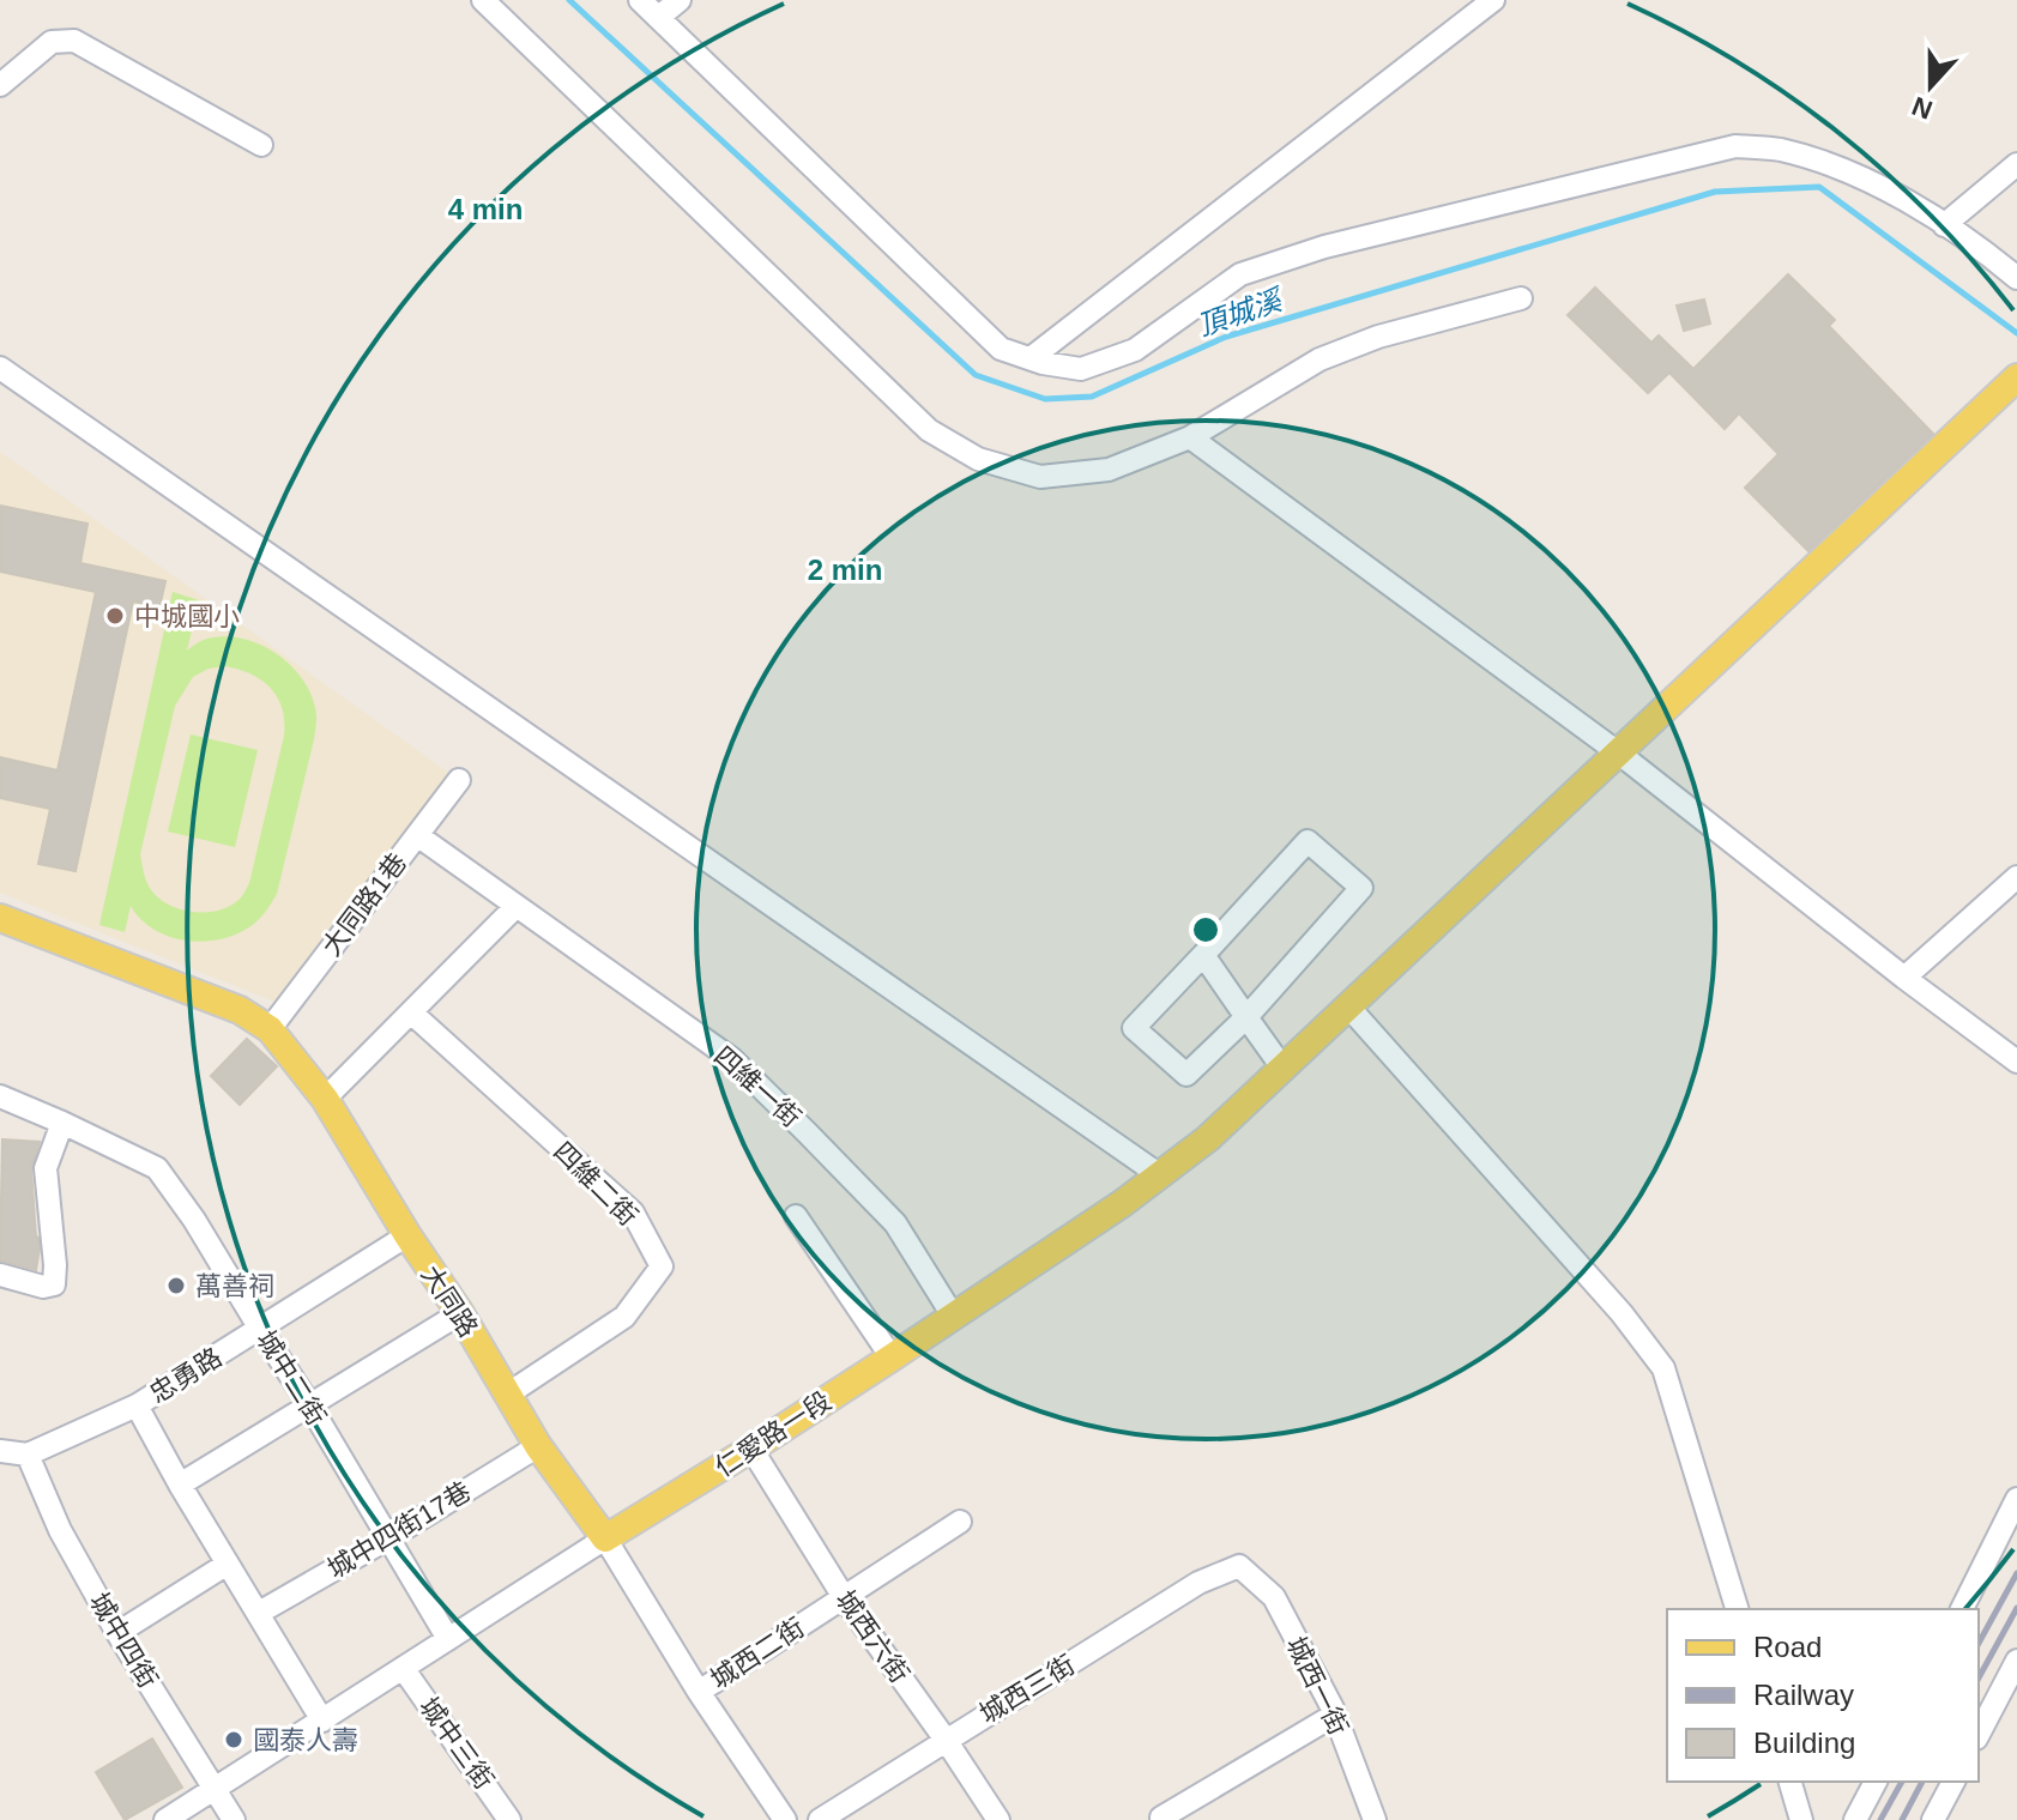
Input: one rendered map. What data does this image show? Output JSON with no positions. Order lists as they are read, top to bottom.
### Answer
{
  "streets": {
    "main road": ["大同路", "仁愛路一段"],
    "street": [
      "大同路1巷",
      "四維一街",
      "四維二街",
      "忠勇路",
      "城中二街",
      "城中四街17巷",
      "城西六街",
      "城中四街",
      "城西二街",
      "城西一街",
      "城西三街",
      "城中三街"
    ]
  },
  "crossings": [
    ["大同路1巷", "四維一街"],
    ["大同路1巷", "大同路"],
    ["四維一街", "仁愛路一段"],
    ["四維二街", "大同路"],
    ["大同路", "忠勇路"],
    ["大同路", "仁愛路一段"],
    ["大同路", "城中四街17巷"],
    ["大同路", "城西二街"],
    ["忠勇路", "城中二街"],
    ["忠勇路", "城中四街"],
    ["城中二街", "仁愛路一段"],
    ["城中二街", "城中四街17巷"],
    ["仁愛路一段", "城西六街"],
    ["仁愛路一段", "城中四街"],
    ["仁愛路一段", "城中三街"],
    ["城西六街", "城西二街"],
    ["城西六街", "城西三街"],
    ["城西一街", "城西三街"]
  ],
  "water": ["頂城溪"],
  "places": ["中城國小", "萬善祠", "國泰人壽"],
  "legend": ["Road", "Railway", "Building"],
  "north": "bottom",
  "rings": ["4 min", "2 min"]
}
